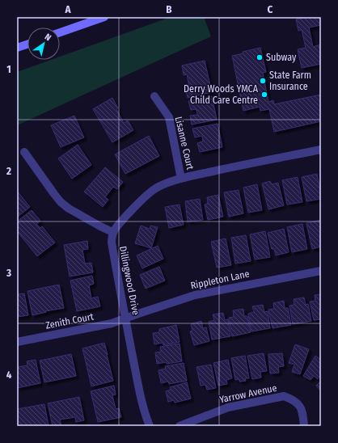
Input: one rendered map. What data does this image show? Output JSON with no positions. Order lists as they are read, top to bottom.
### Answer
{
  "streets": {
    "street": [
      "Lisanne Court",
      "Rippleton Lane",
      "Dillingwood Drive",
      "Zenith Court",
      "Yarrow Avenue"
    ]
  },
  "crossings": [
    ["Rippleton Lane", "Dillingwood Drive"],
    ["Rippleton Lane", "Zenith Court"],
    ["Dillingwood Drive", "Zenith Court"]
  ],
  "places": ["Subway", "State Farm Insurance", "Derry Woods YMCA Child Care Centre"],
  "north": "top right",
  "grid": {
    "columns": ["A", "B", "C"],
    "rows": [
      "1",
      "2",
      "3",
      "4"
    ]
  }
}
